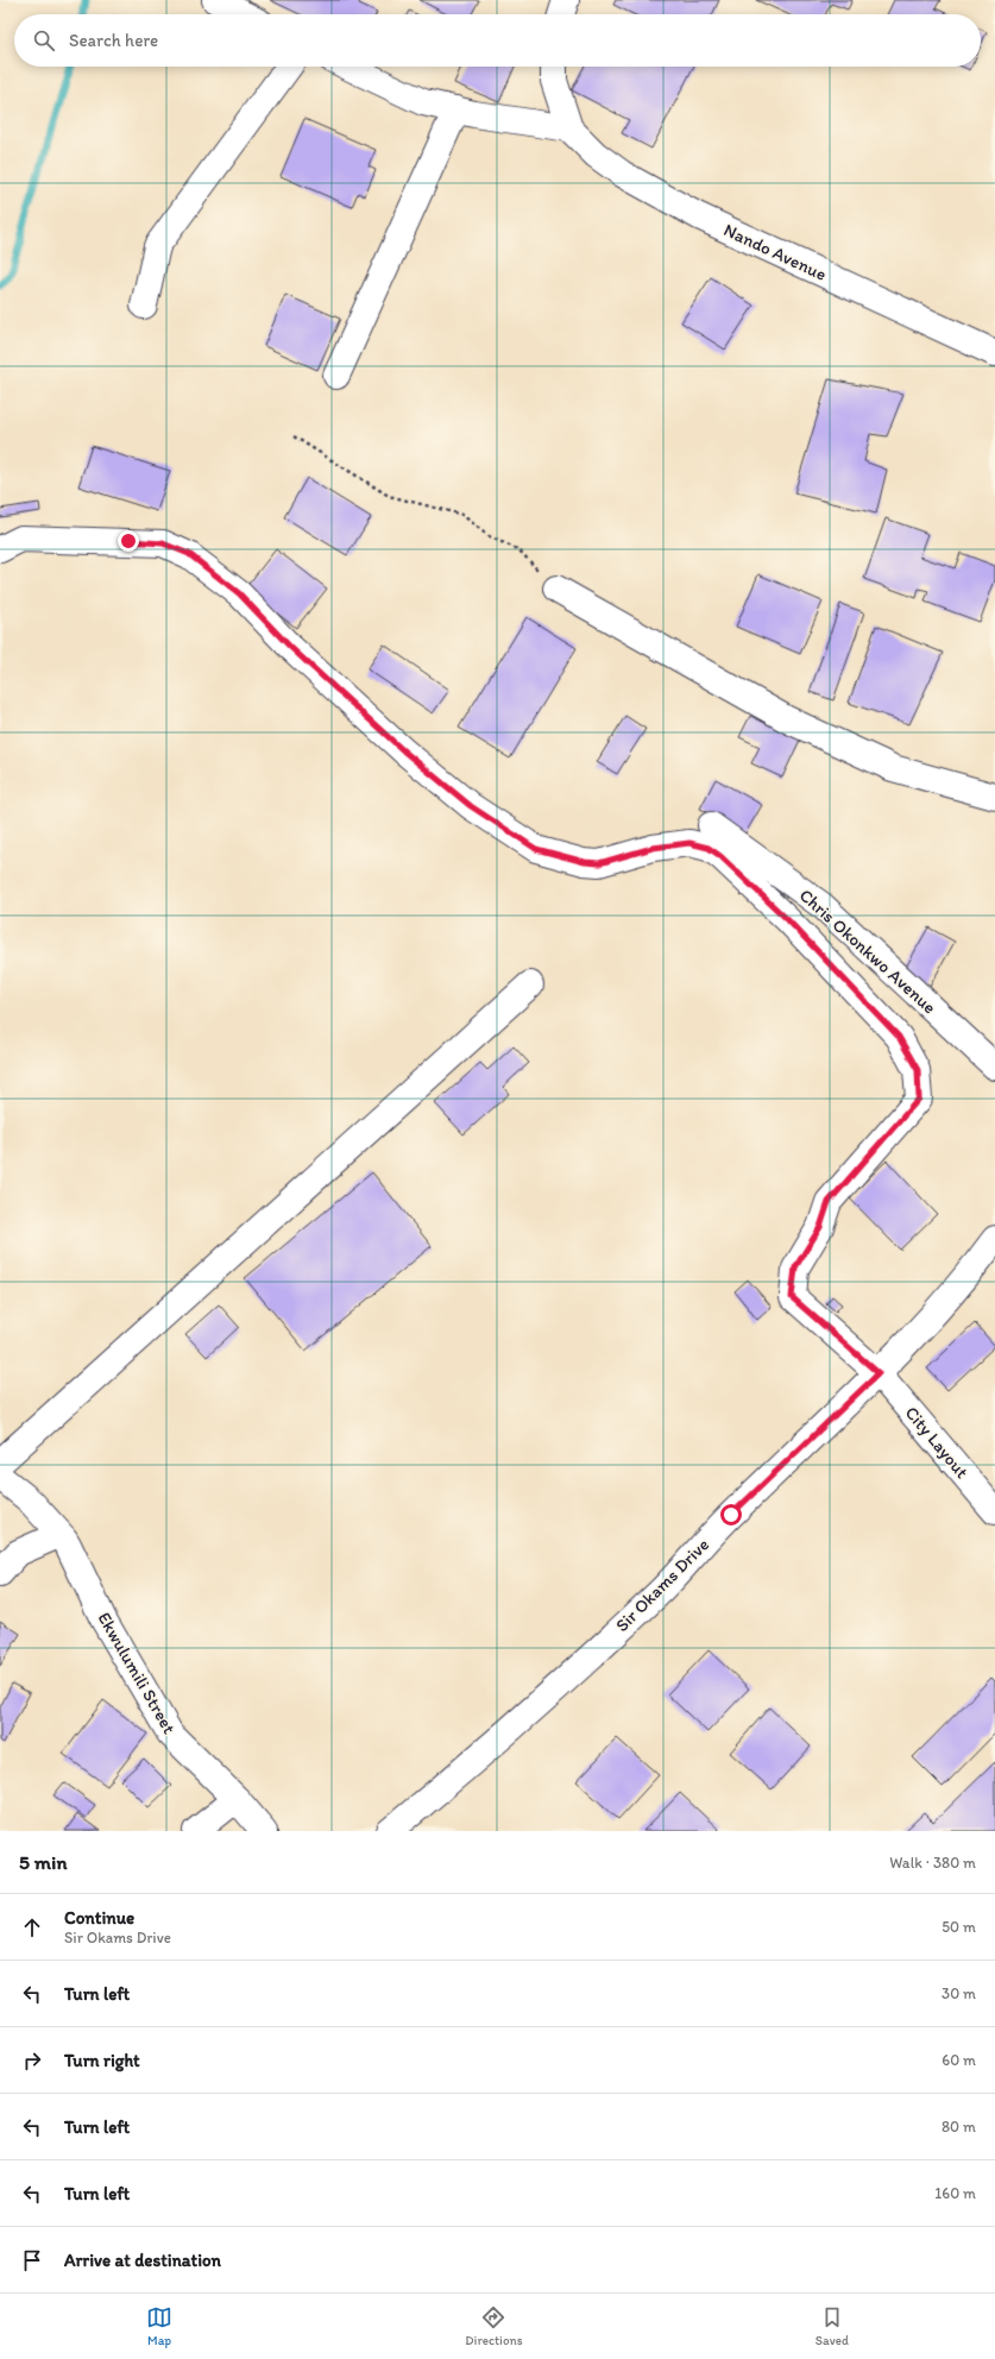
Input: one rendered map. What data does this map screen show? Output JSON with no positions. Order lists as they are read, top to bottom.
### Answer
{
  "streets": {
    "street": [
      "Nando Avenue",
      "Chris Okonkwo Avenue",
      "City Layout",
      "Sir Okams Drive",
      "Ekwulumili Street"
    ]
  },
  "crossings": [
    ["City Layout", "Sir Okams Drive"]
  ],
  "page": {
    "search": "Search here",
    "heading": ["5 min", "Walk · 380 m"],
    "list": [
      ["Continue", "Sir Okams Drive", "50 m"],
      ["Turn left", "30 m"],
      ["Turn right", "60 m"],
      ["Turn left", "80 m"],
      ["Turn left", "160 m"],
      "Arrive at destination"
    ],
    "nav": ["Map", "Directions", "Saved"]
  }
}
